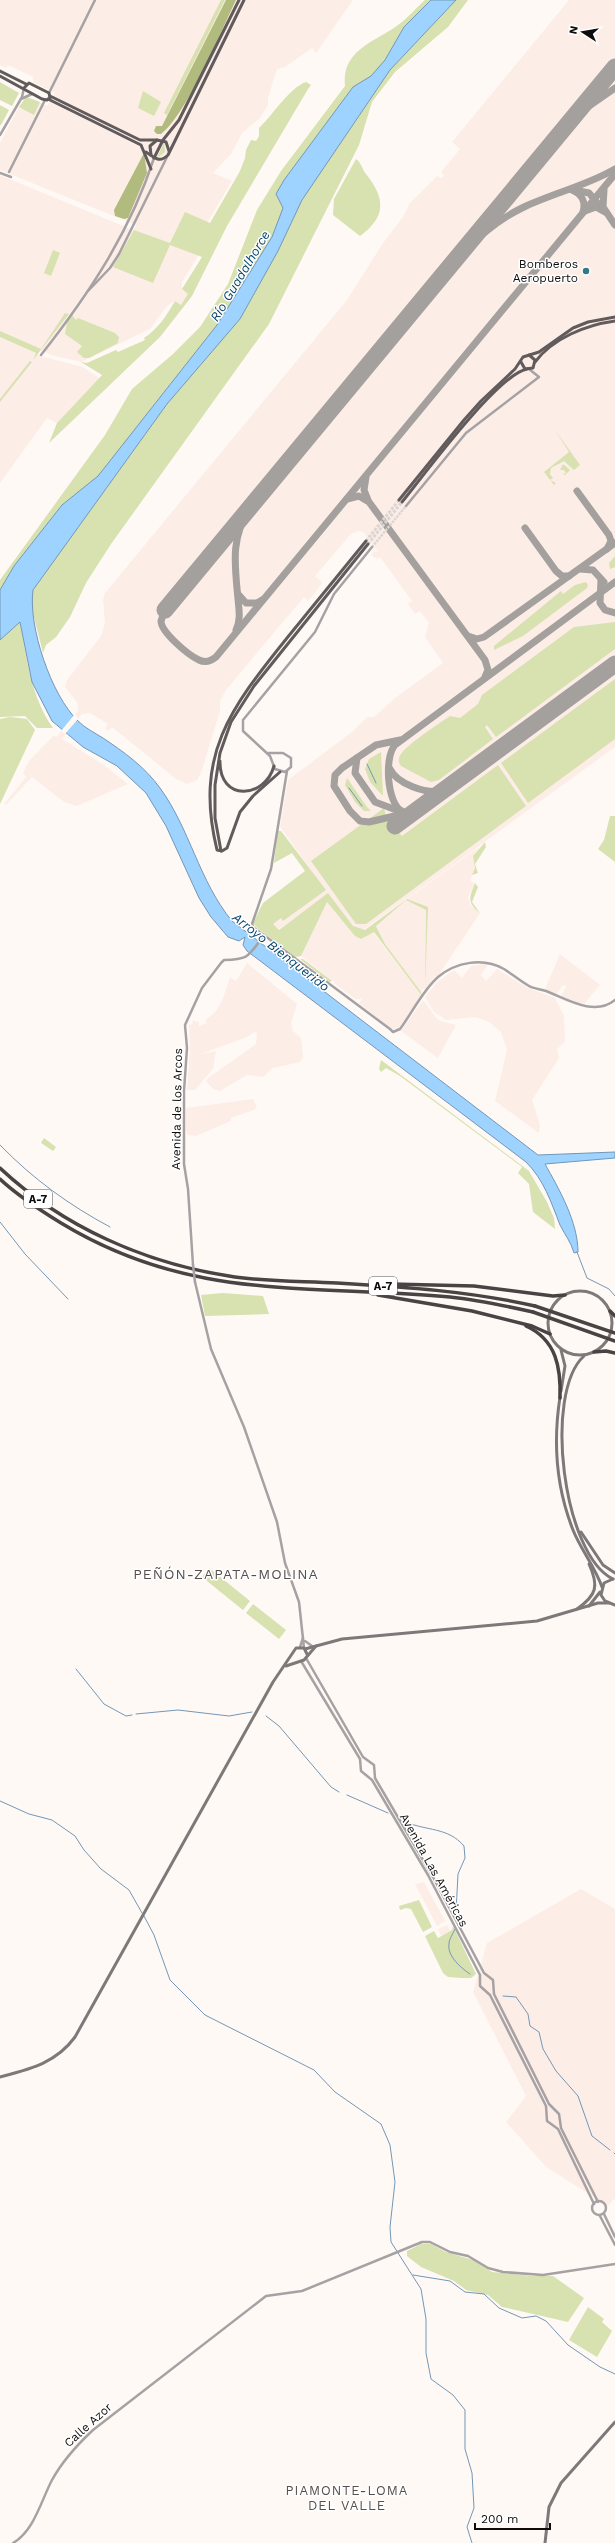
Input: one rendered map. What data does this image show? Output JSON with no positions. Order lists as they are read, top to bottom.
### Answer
{
  "streets": {
    "highway": ["A-7"],
    "street": ["Avenida de los Arcos", "Avenida Las Américas", "Calle Azor"]
  },
  "districts": ["PEÑÓN-ZAPATA-MOLINA", "PIAMONTE-LOMA DEL VALLE"],
  "water": ["Río Guadalhorce", "Arroyo Bienquerido"],
  "places": ["Bomberos Aeropuerto"],
  "scale_bar": "200 m",
  "north": "left"
}
